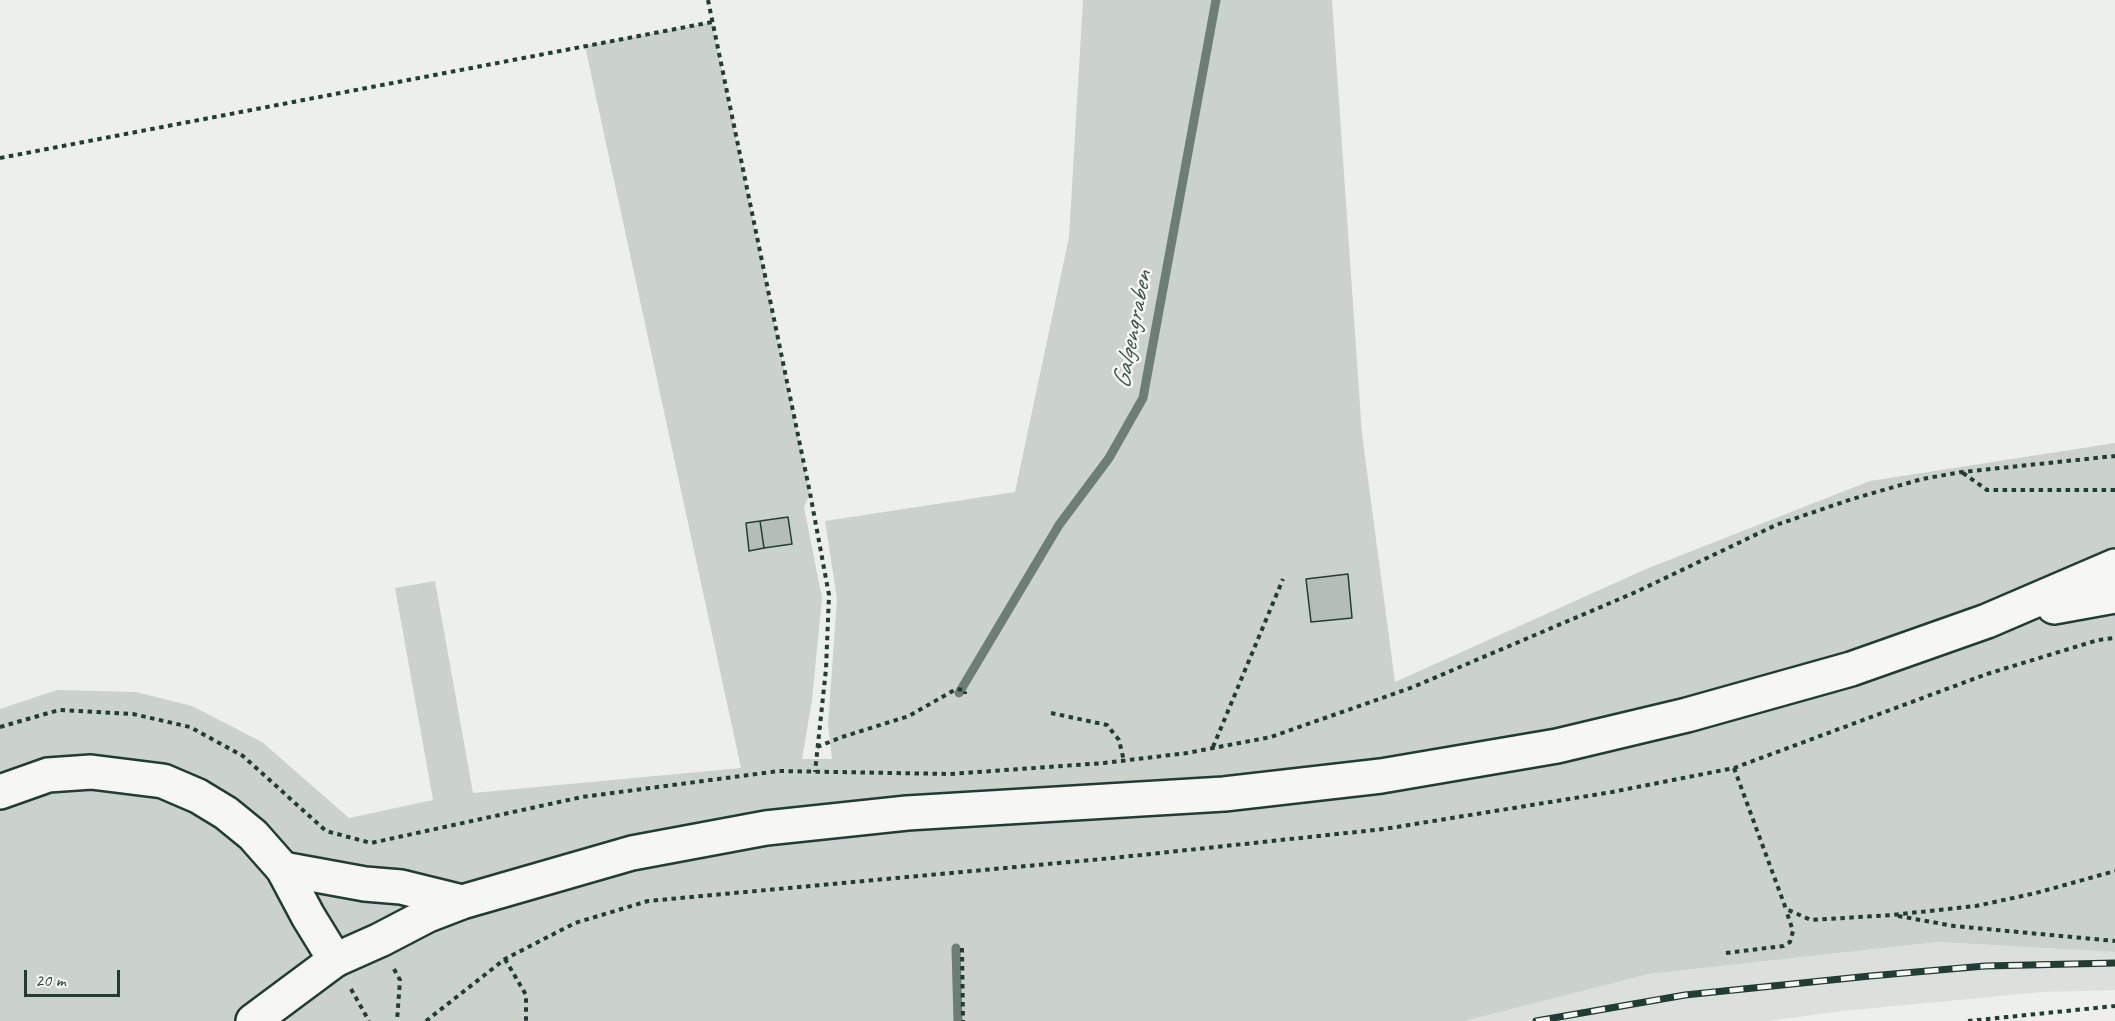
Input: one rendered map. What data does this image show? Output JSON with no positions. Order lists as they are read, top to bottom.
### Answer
{
  "water": ["Galgengraben"],
  "scale_bar": "20 m"
}
